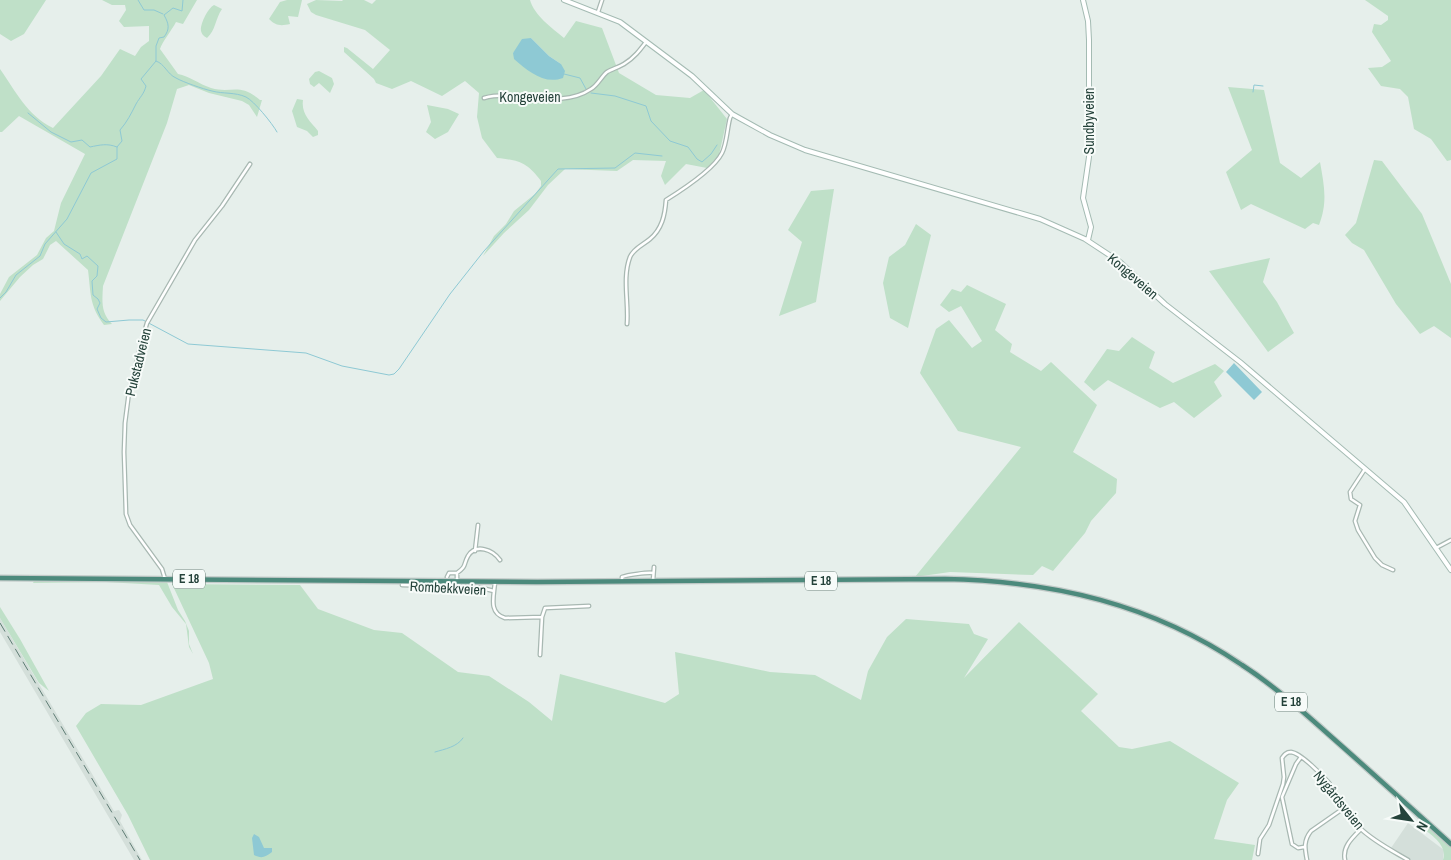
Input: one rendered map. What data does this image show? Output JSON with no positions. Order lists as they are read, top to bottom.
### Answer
{
  "streets": {
    "highway": ["E 18"],
    "main road": ["Kongeveien", "Sundbyveien"],
    "street": ["Pukstadveien", "Rombekkveien", "Nygårdsveien"]
  },
  "crossings": [
    ["Kongeveien", "Sundbyveien"],
    ["Pukstadveien", "E 18"],
    ["E 18", "Rombekkveien"]
  ],
  "north": "bottom right"
}
